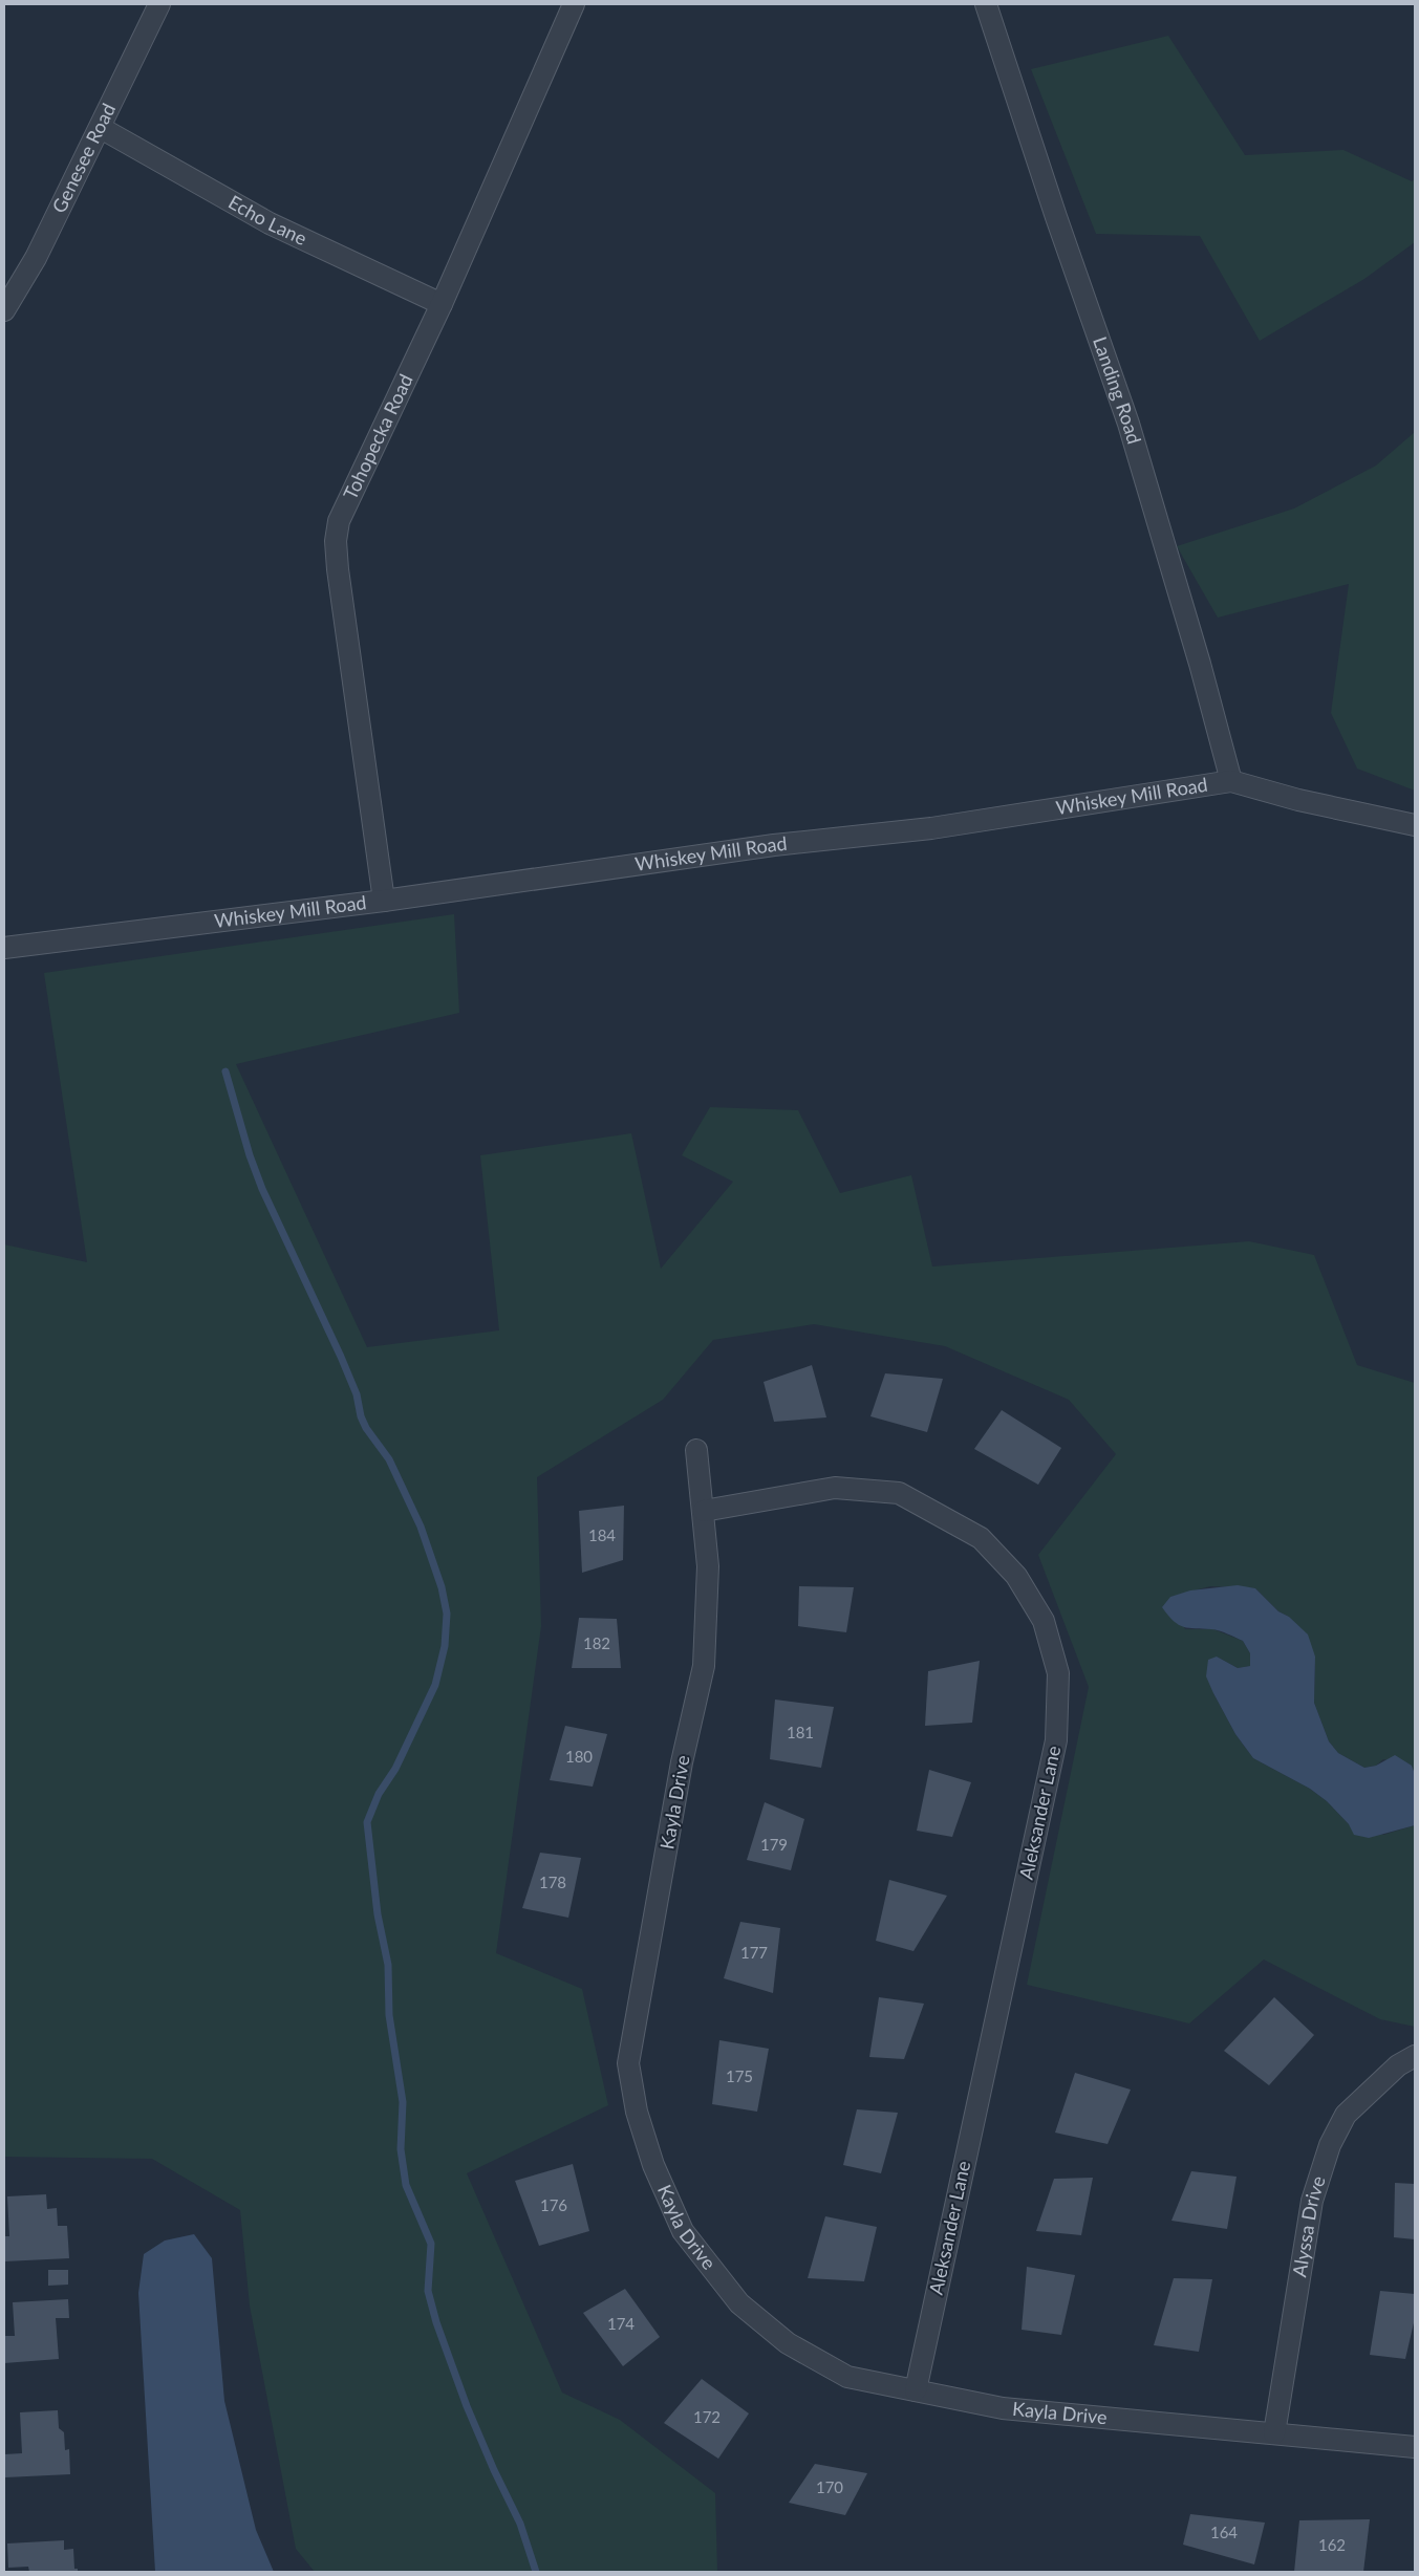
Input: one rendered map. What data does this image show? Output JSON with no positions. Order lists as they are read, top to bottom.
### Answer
{
  "streets": {
    "street": [
      "Genesee Road",
      "Echo Lane",
      "Landing Road",
      "Tohopecka Road",
      "Whiskey Mill Road",
      "Kayla Drive",
      "Aleksander Lane",
      "Alyssa Drive"
    ]
  },
  "crossings": [
    ["Genesee Road", "Echo Lane"],
    ["Echo Lane", "Tohopecka Road"],
    ["Landing Road", "Whiskey Mill Road"],
    ["Tohopecka Road", "Whiskey Mill Road"],
    ["Kayla Drive", "Aleksander Lane"],
    ["Kayla Drive", "Alyssa Drive"]
  ],
  "house_numbers": [
    "184",
    "182",
    "181",
    "180",
    "179",
    "178",
    "177",
    "175",
    "176",
    "174",
    "172",
    "170",
    "164",
    "162"
  ]
}
